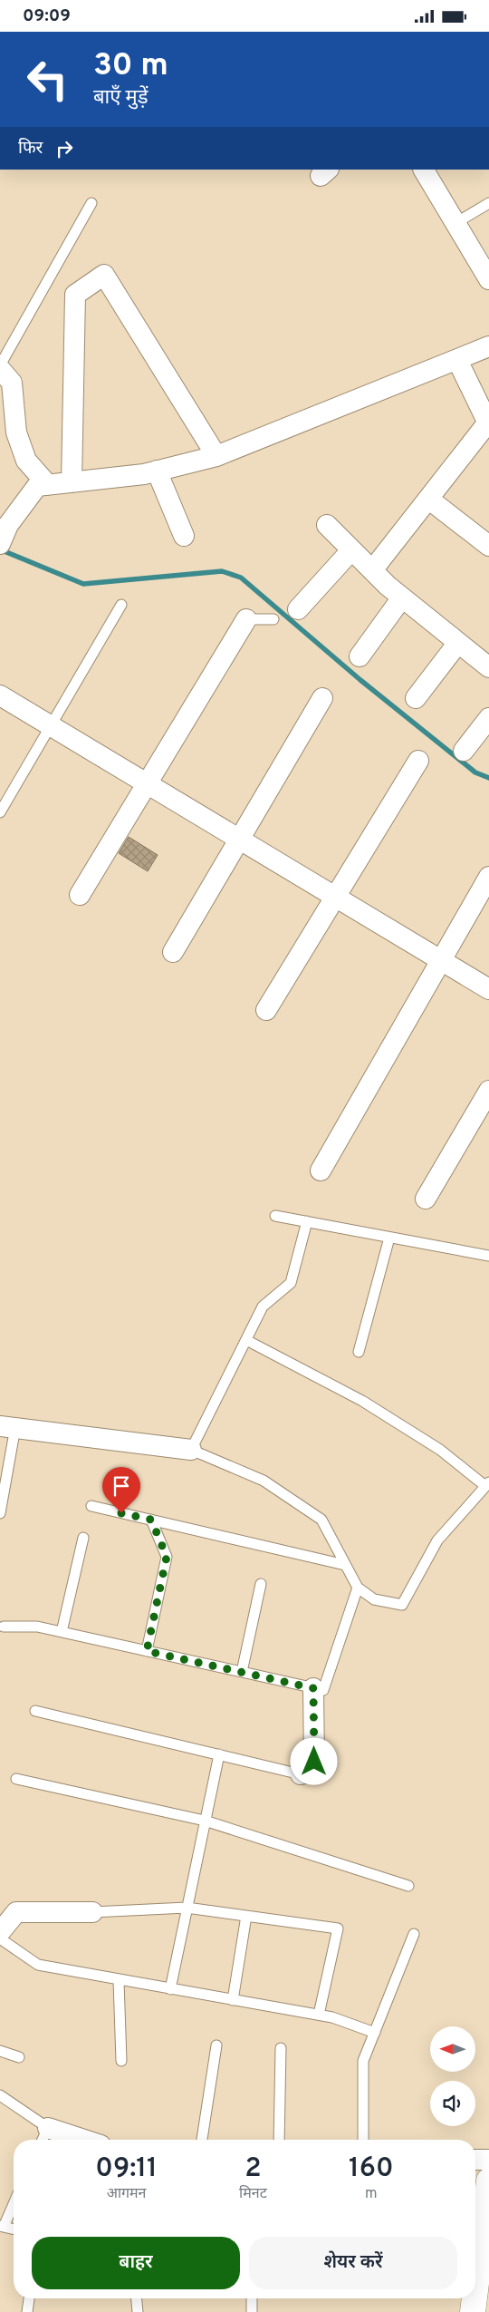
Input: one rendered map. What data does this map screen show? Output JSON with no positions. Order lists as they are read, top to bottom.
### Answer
{
  "north": "left",
  "page": {
    "status": "09:09",
    "turn": ["30 m", "बाएँ मुड़ें"],
    "then": "फिर",
    "eta": [
      "09:11",
      "आगमन",
      "2",
      "मिनट",
      "160",
      "m"
    ],
    "buttons": ["बाहर", "शेयर करें"]
  }
}
